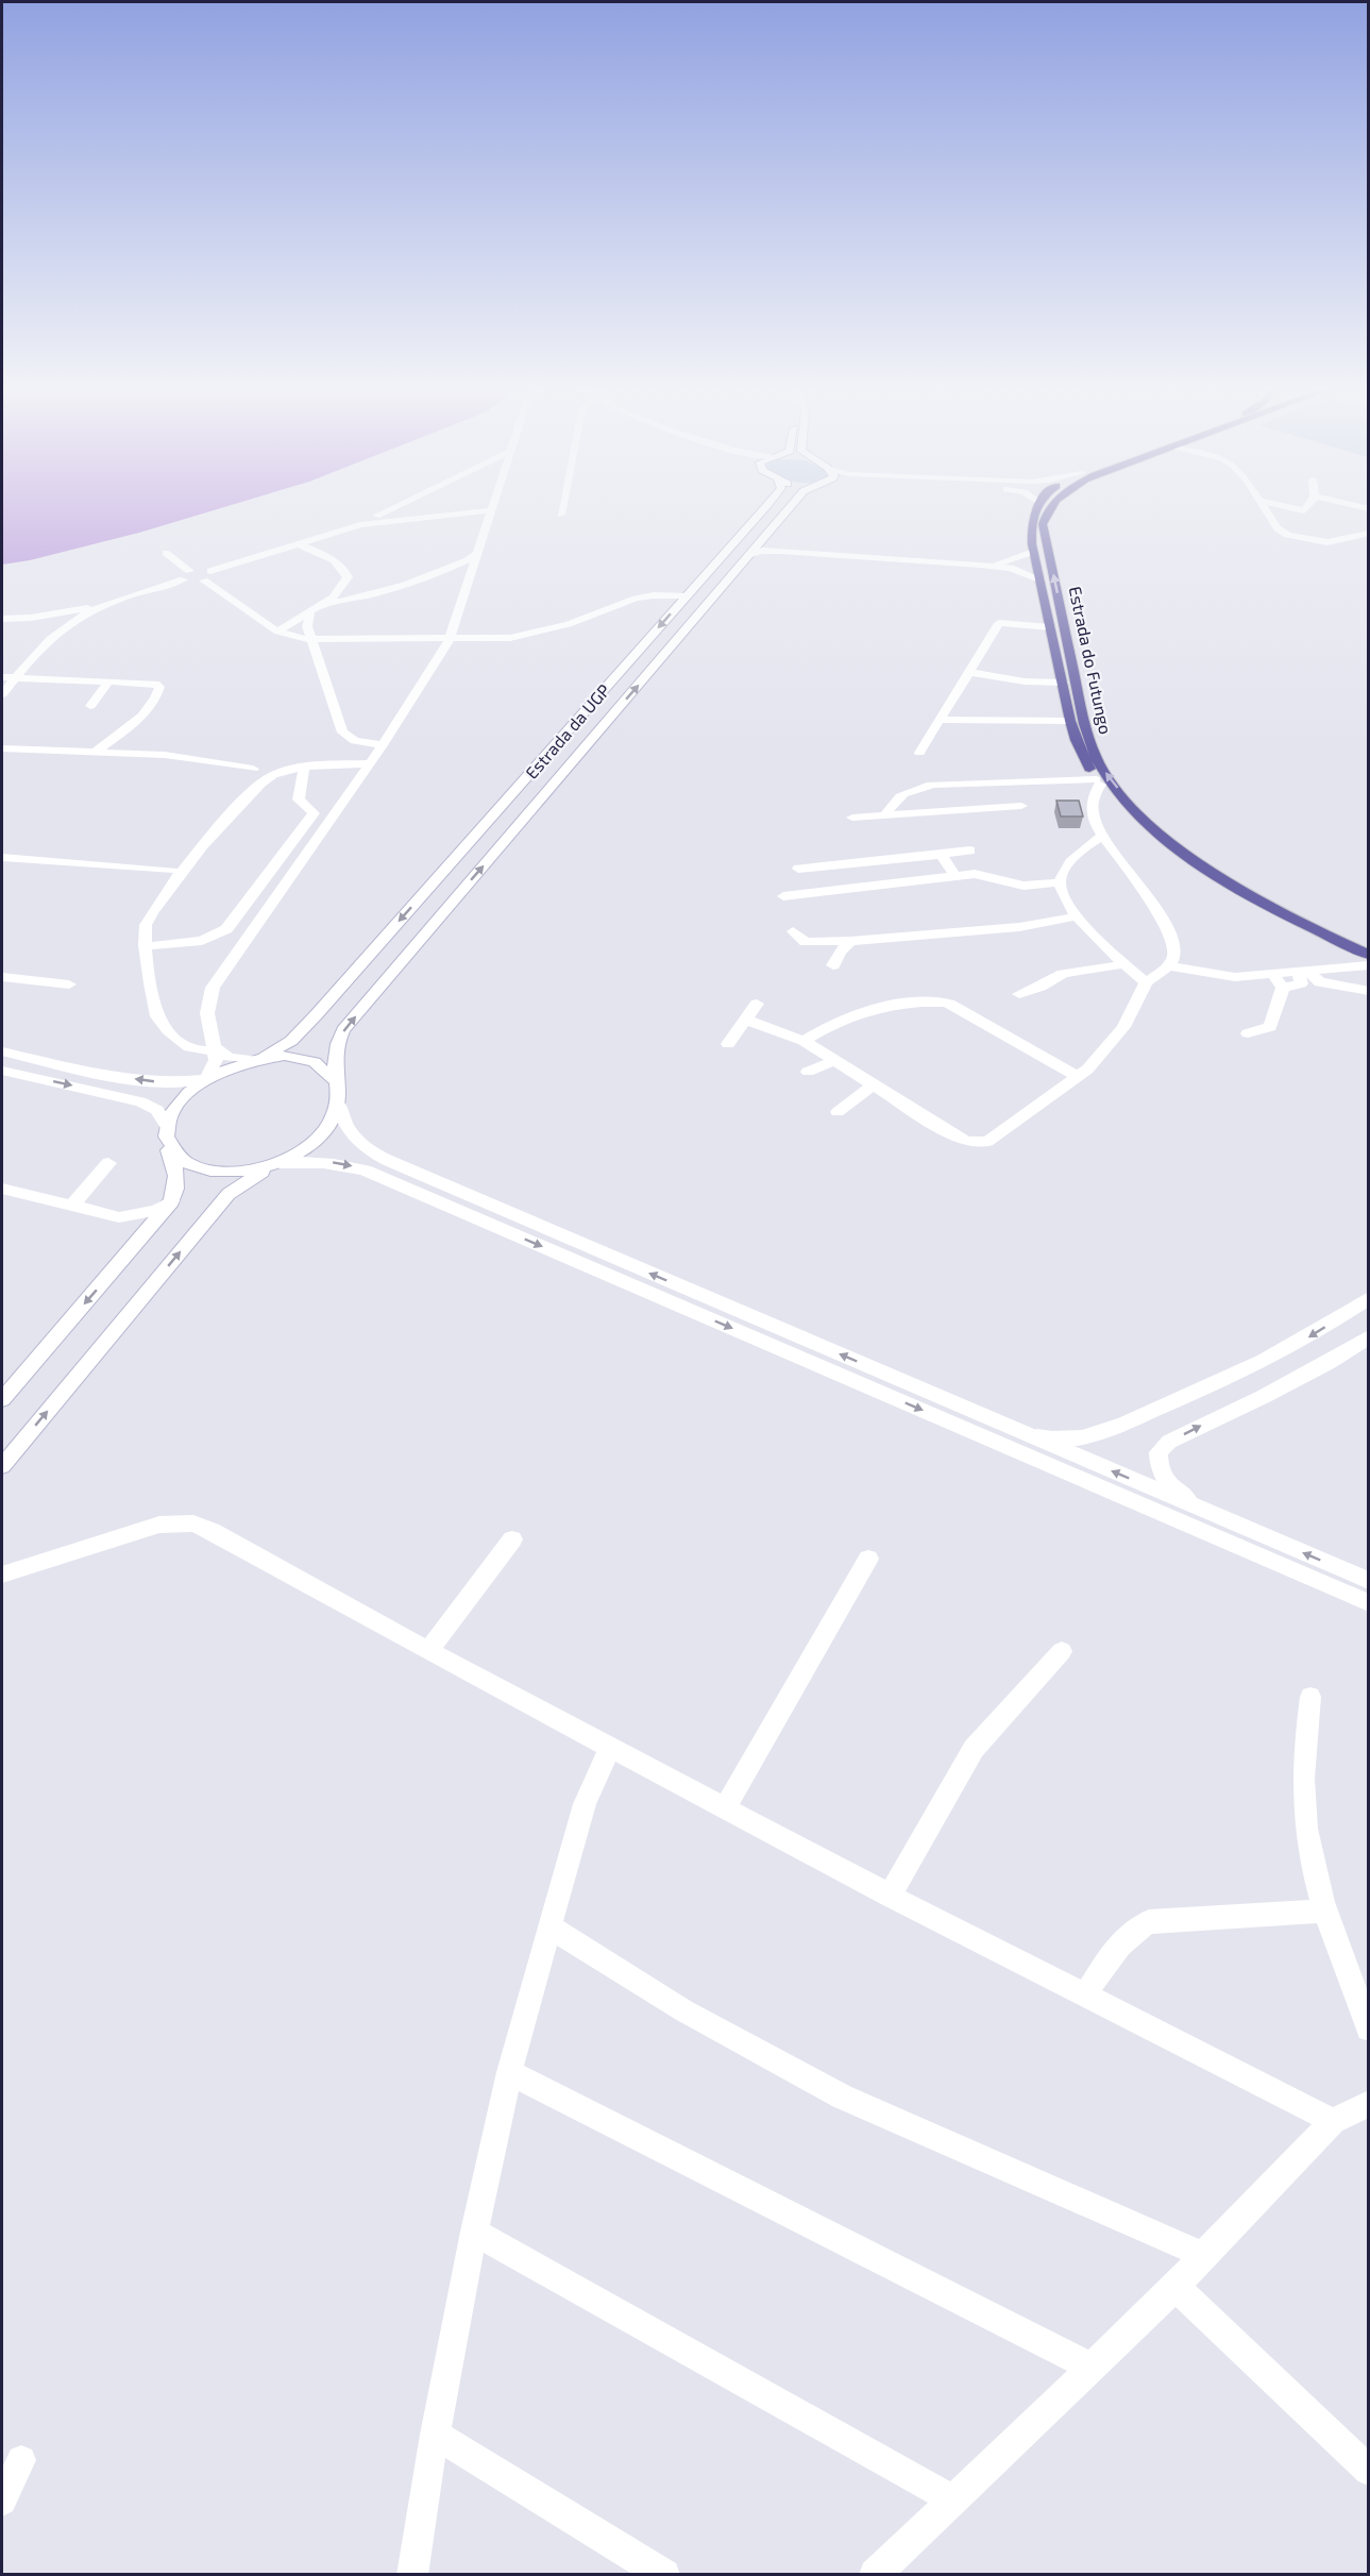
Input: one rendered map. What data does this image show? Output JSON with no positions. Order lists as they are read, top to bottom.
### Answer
{
  "streets": {
    "main road": ["Estrada do Futungo"],
    "street": ["Estrada da UGP"]
  }
}
